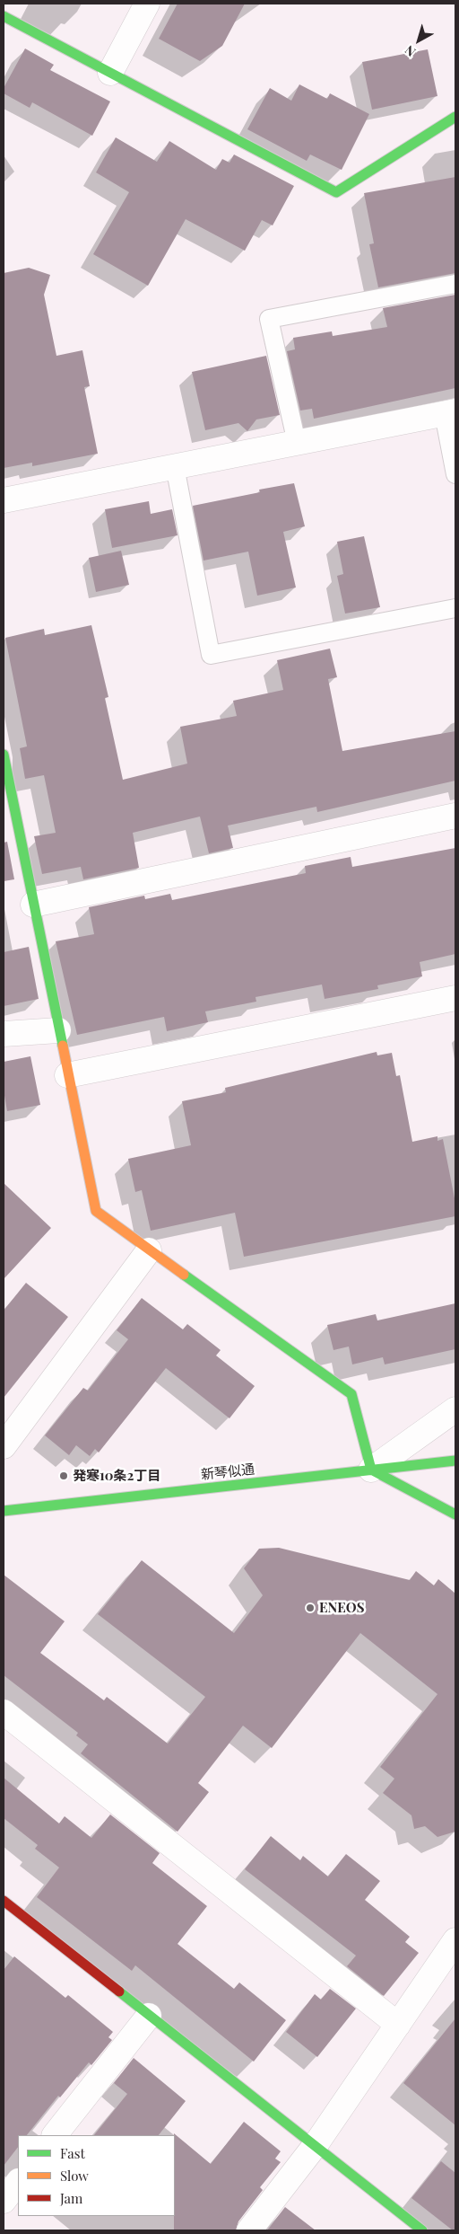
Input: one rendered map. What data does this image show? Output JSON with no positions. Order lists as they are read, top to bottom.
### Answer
{
  "streets": {
    "street": ["新琴似通"]
  },
  "places": ["発寒10条2丁目", "ENEOS"],
  "legend": ["Fast", "Slow", "Jam"],
  "north": "bottom left"
}
